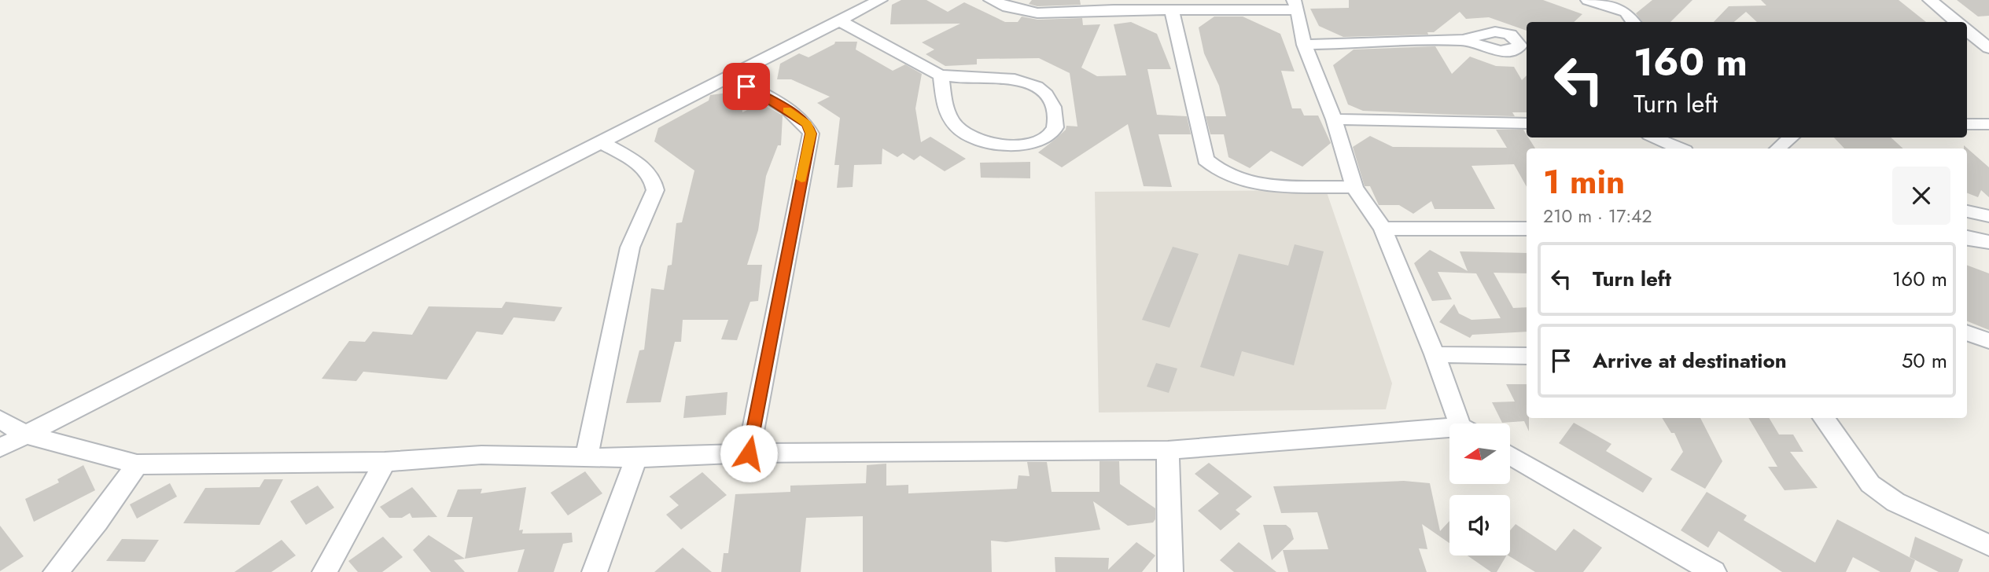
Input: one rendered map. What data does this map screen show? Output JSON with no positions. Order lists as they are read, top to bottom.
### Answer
{
  "north": "left",
  "page": {
    "turn": ["160 m", "Turn left"],
    "heading": ["1 min", "210 m · 17:42"],
    "list": [
      {
        "name": "Turn left",
        "value": "160 m"
      },
      {
        "name": "Arrive at destination",
        "value": "50 m"
      }
    ]
  }
}
